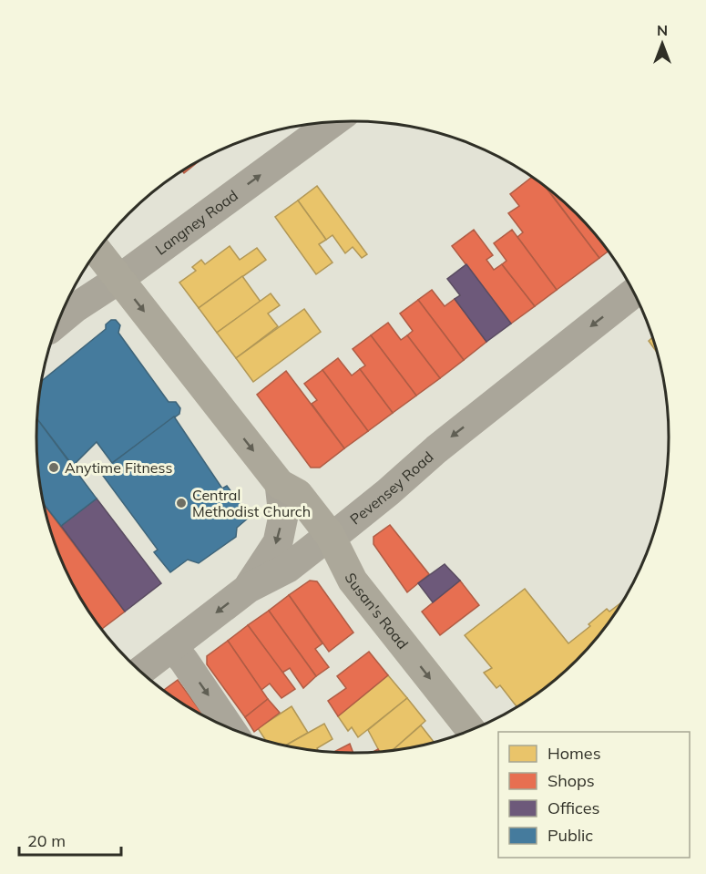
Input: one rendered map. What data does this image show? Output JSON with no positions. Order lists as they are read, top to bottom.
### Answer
{
  "streets": {
    "main road": ["Susan's Road"],
    "street": ["Langney Road", "Pevensey Road"]
  },
  "crossings": [
    ["Langney Road", "Susan's Road"],
    ["Pevensey Road", "Susan's Road"]
  ],
  "one_way": ["Langney Road", "Pevensey Road", "Susan's Road"],
  "places": ["Anytime Fitness", "Central Methodist Church"],
  "legend": [
    "Homes",
    "Shops",
    "Offices",
    "Public"
  ],
  "scale_bar": "20 m",
  "north": "top"
}
